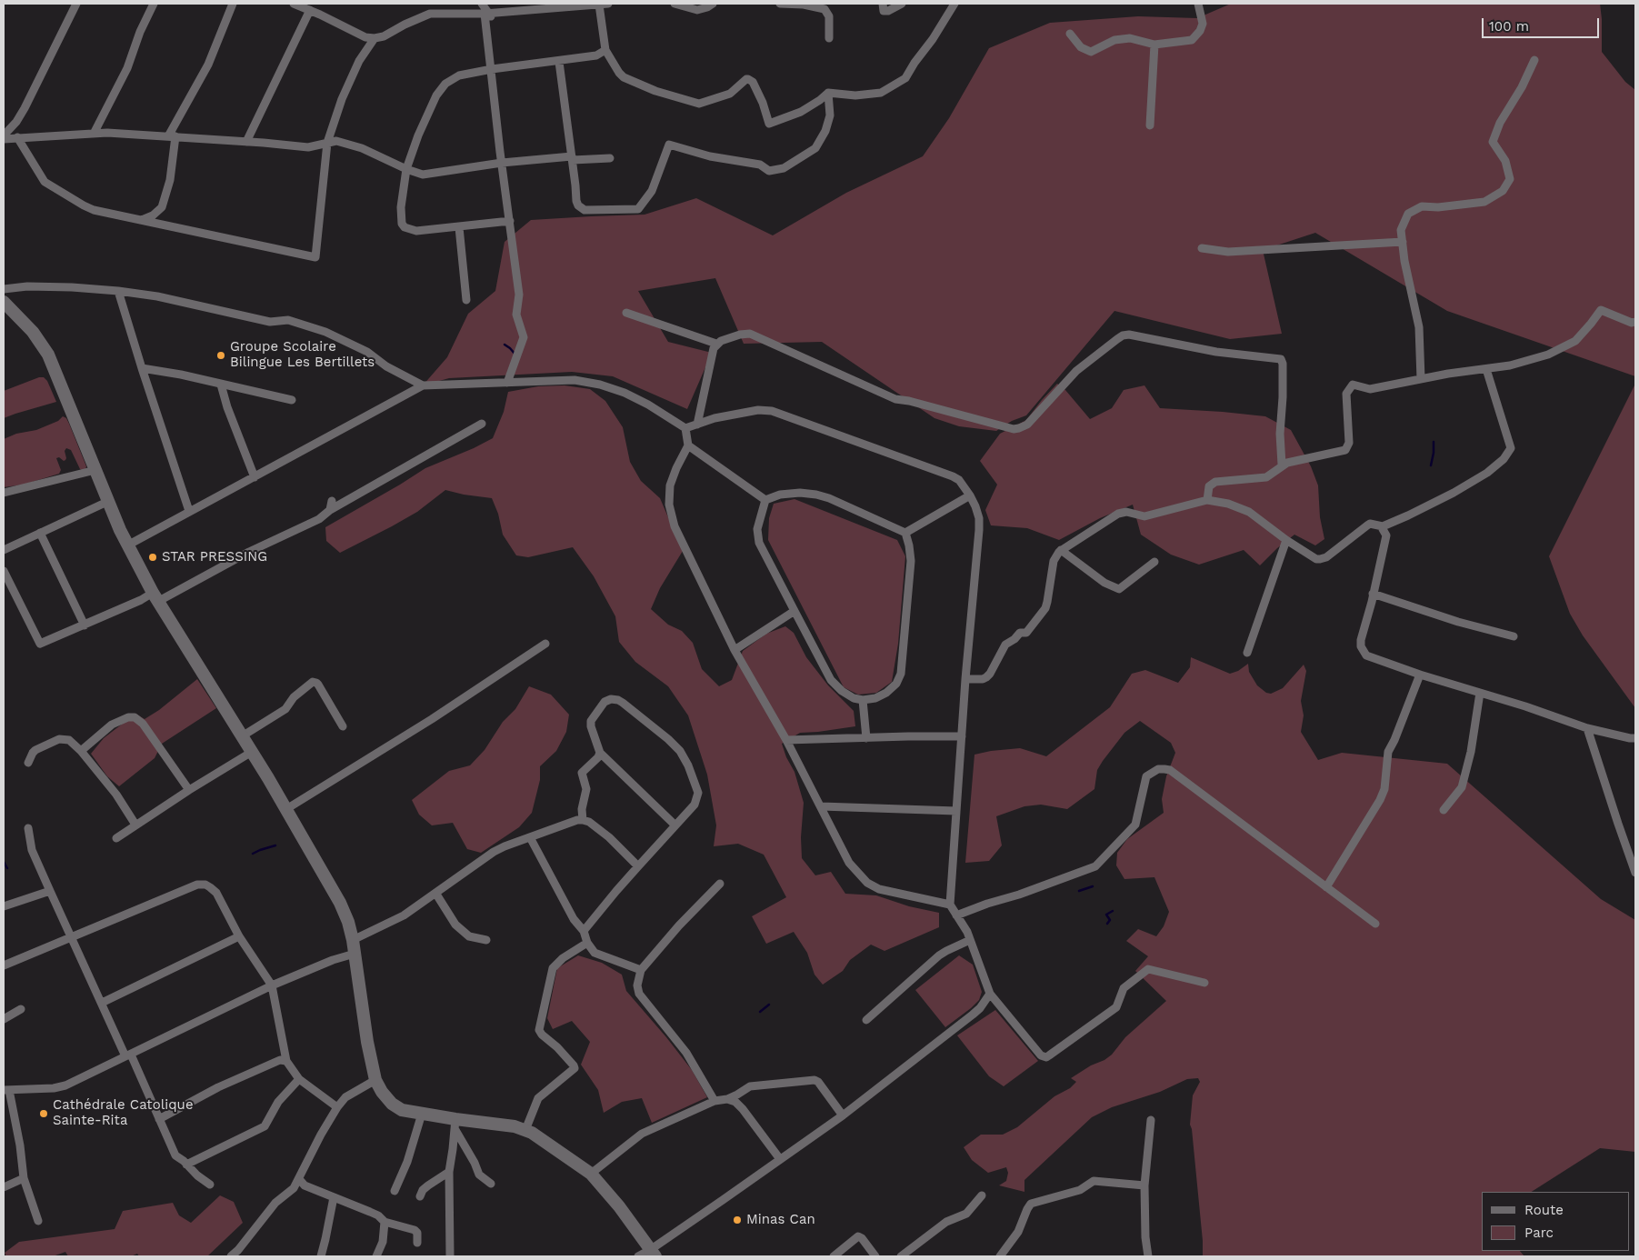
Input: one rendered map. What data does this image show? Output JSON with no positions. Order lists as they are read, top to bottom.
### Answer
{
  "places": [
    "Groupe Scolaire Bilingue Les Bertillets",
    "STAR PRESSING",
    "Cathédrale Catolique Sainte-Rita",
    "Minas Can"
  ],
  "legend": ["Route", "Parc"],
  "scale_bar": "100 m"
}
